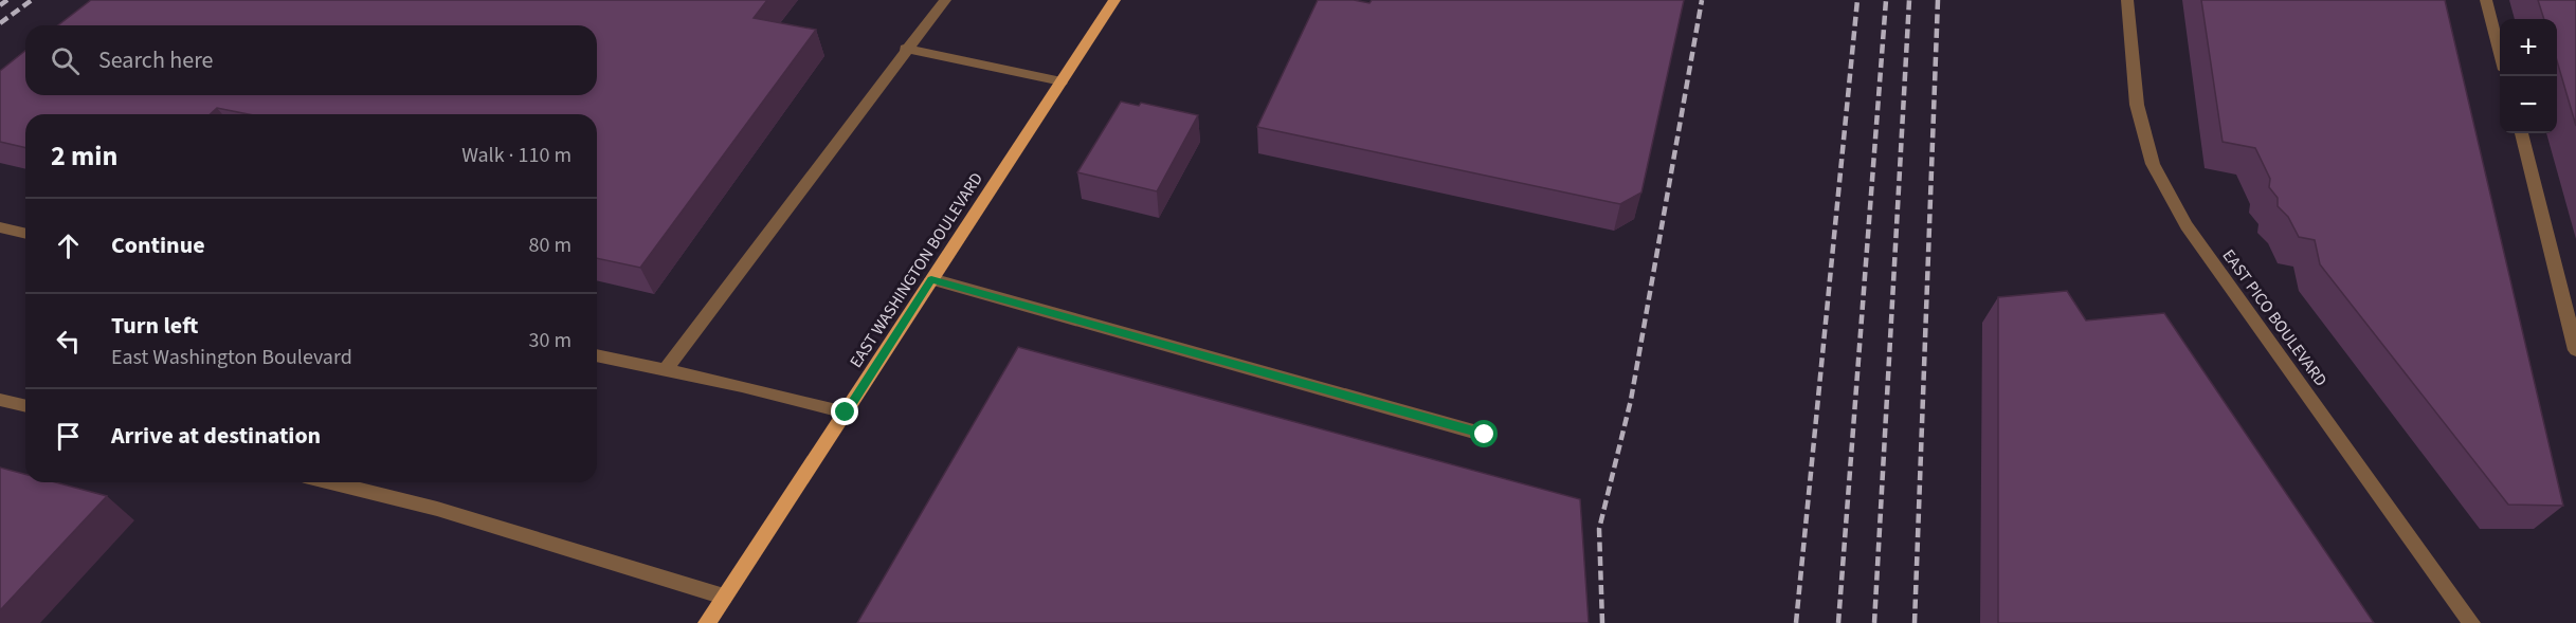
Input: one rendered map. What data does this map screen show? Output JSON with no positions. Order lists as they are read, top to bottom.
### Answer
{
  "streets": {
    "main road": ["EAST WASHINGTON BOULEVARD"],
    "street": ["EAST PICO BOULEVARD"]
  },
  "page": {
    "map_buttons": ["+", "−"],
    "search": "Search here",
    "heading": ["2 min", "Walk · 110 m"],
    "list": [
      ["Continue", "80 m"],
      ["Turn left", "East Washington Boulevard", "30 m"],
      "Arrive at destination"
    ]
  }
}
